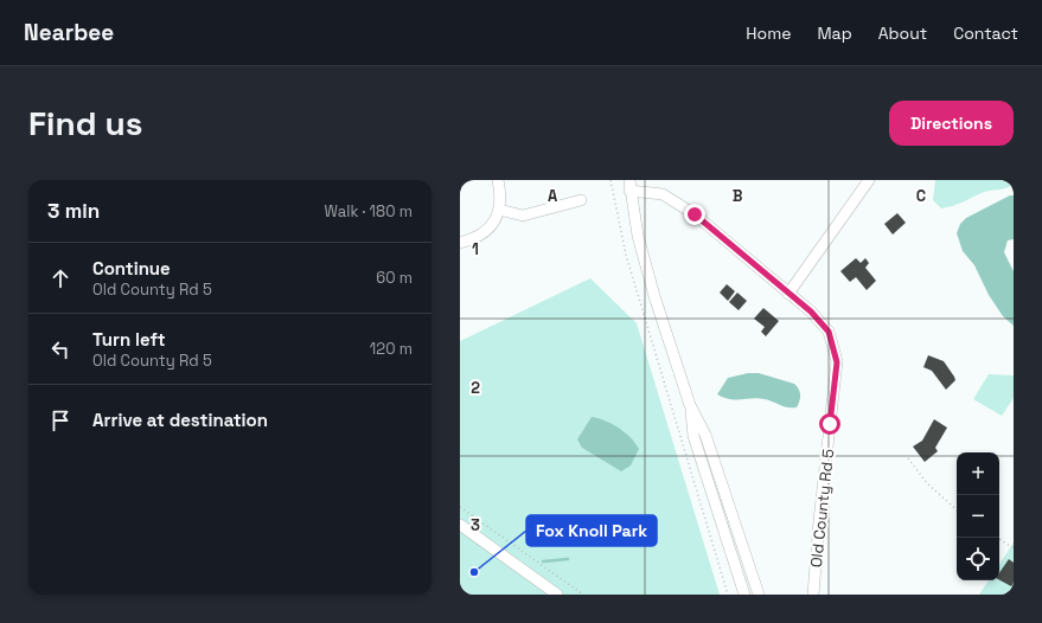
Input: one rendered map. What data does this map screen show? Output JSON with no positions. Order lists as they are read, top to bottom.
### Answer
{
  "streets": {
    "street": ["Old County Rd 5"]
  },
  "places": ["Fox Knoll Park"],
  "page": {
    "header": "Nearbee",
    "nav": [
      "Home",
      "Map",
      "About",
      "Contact"
    ],
    "buttons": "Directions",
    "title": "Find us",
    "heading": ["3 min", "Walk · 180 m"],
    "list": [
      ["Continue", "Old County Rd 5", "60 m"],
      ["Turn left", "Old County Rd 5", "120 m"],
      "Arrive at destination"
    ],
    "map_buttons": ["+", "−"]
  },
  "grid": {
    "columns": ["A", "B", "C"],
    "rows": ["1", "2", "3"]
  }
}
